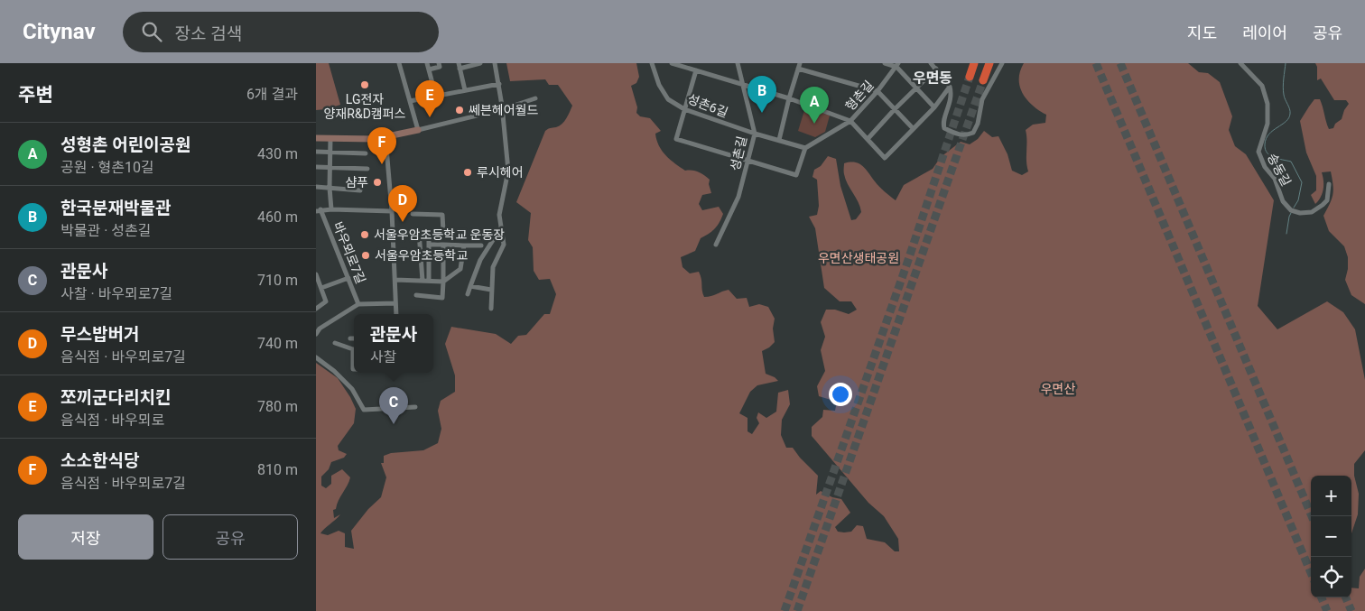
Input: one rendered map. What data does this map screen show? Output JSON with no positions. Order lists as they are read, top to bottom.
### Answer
{
  "streets": {
    "street": [
      "형촌길",
      "성촌6길",
      "성촌길",
      "송동길",
      "바우뫼로7길"
    ]
  },
  "crossings": [
    ["성촌6길", "성촌길"]
  ],
  "districts": ["우면동"],
  "parks": ["우면산생태공원", "우면산"],
  "places": [
    "LG전자 양재R&D캠퍼스",
    "쎄븐헤어월드",
    "루시헤어",
    "샴푸",
    "서울우암초등학교 운동장",
    "서울우암초등학교"
  ],
  "page": {
    "header": "Citynav",
    "search": "장소 검색",
    "nav": ["지도", "레이어", "공유"],
    "heading": ["주변", "6개 결과"],
    "pins": [
      "B",
      "E",
      "A",
      "F",
      "D",
      "C"
    ],
    "list": [
      {
        "mark": "A",
        "name": "성형촌 어린이공원",
        "note": "공원 · 형촌10길",
        "value": "430 m"
      },
      {
        "mark": "B",
        "name": "한국분재박물관",
        "note": "박물관 · 성촌길",
        "value": "460 m"
      },
      {
        "mark": "C",
        "name": "관문사",
        "note": "사찰 · 바우뫼로7길",
        "value": "710 m"
      },
      {
        "mark": "D",
        "name": "무스밥버거",
        "note": "음식점 · 바우뫼로7길",
        "value": "740 m"
      },
      {
        "mark": "E",
        "name": "쪼끼군다리치킨",
        "note": "음식점 · 바우뫼로",
        "value": "780 m"
      },
      {
        "mark": "F",
        "name": "소소한식당",
        "note": "음식점 · 바우뫼로7길",
        "value": "810 m"
      }
    ],
    "popup": ["관문사", "사찰"],
    "map_buttons": ["+", "−"],
    "buttons": ["저장", "공유"]
  }
}
